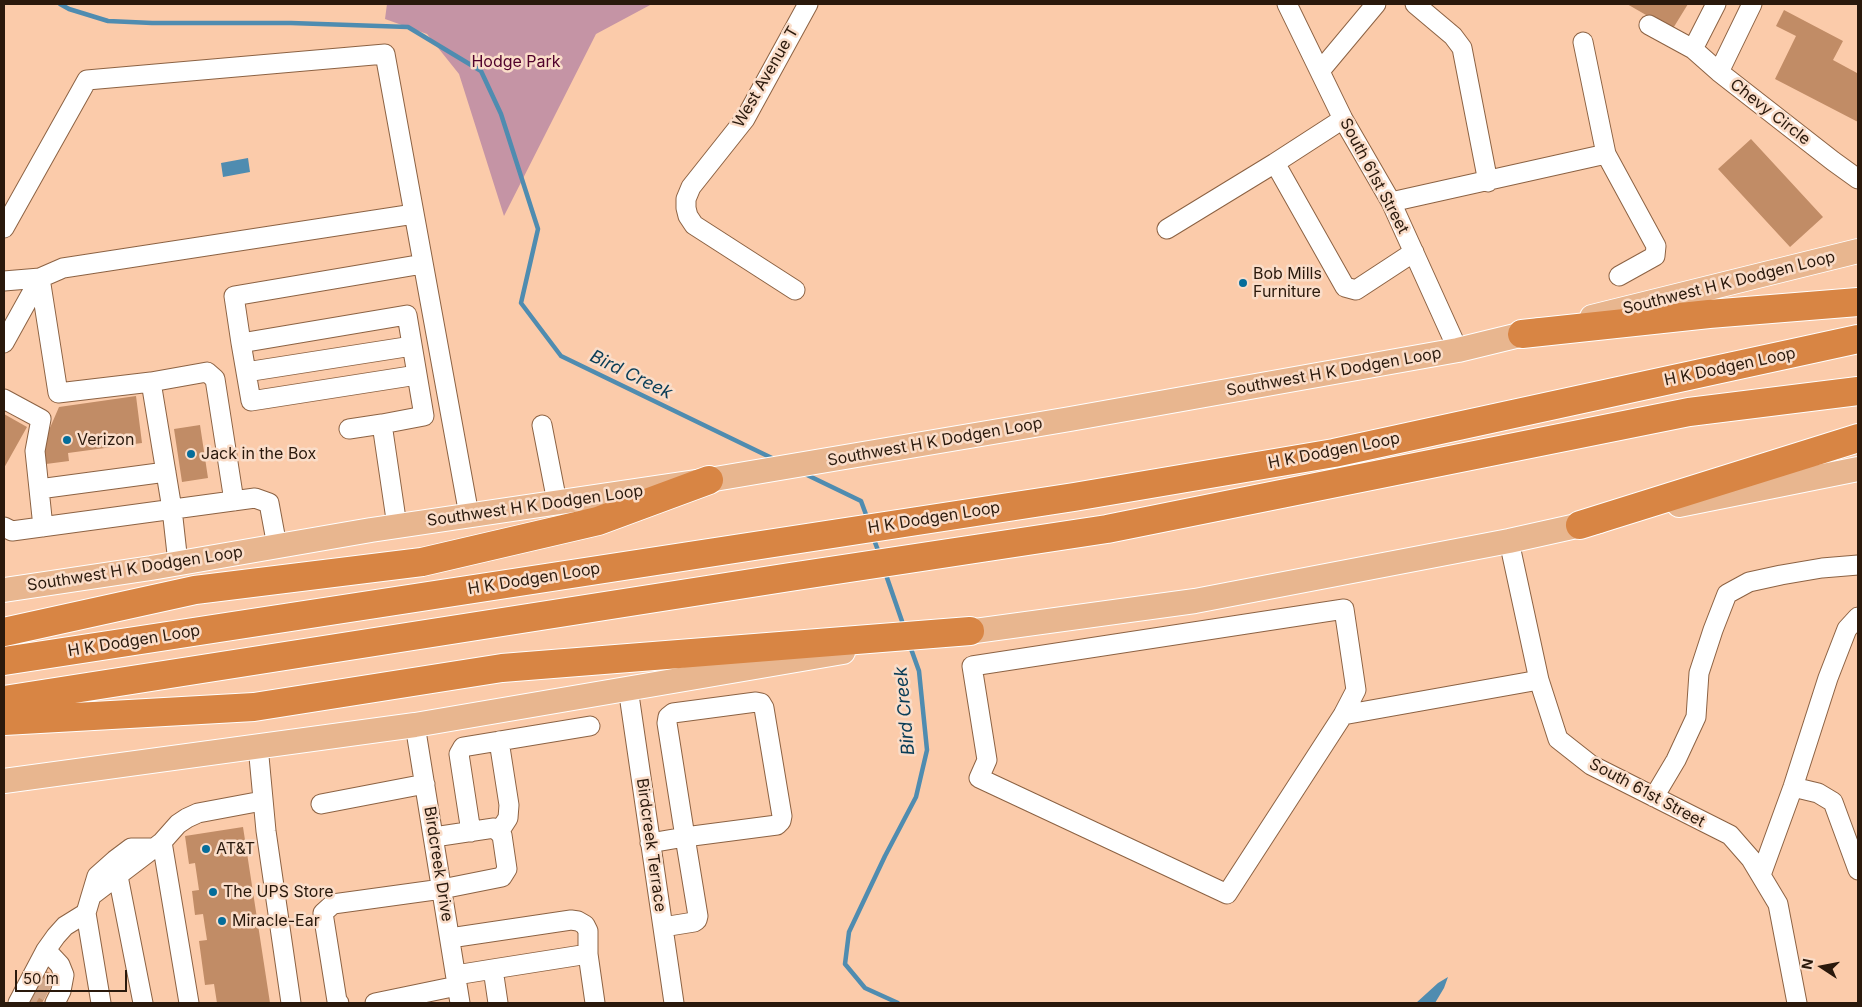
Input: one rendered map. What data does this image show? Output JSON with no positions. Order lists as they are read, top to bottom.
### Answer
{
  "streets": {
    "highway": ["H K Dodgen Loop"],
    "main road": ["Southwest H K Dodgen Loop"],
    "street": [
      "West Avenue T",
      "Chevy Circle",
      "South 61st Street",
      "Birdcreek Terrace",
      "Birdcreek Drive"
    ]
  },
  "crossings": [
    ["South 61st Street", "Southwest H K Dodgen Loop"]
  ],
  "water": ["Bird Creek"],
  "parks": ["Hodge Park"],
  "places": [
    "Bob Mills Furniture",
    "Verizon",
    "Jack in the Box",
    "AT&T",
    "The UPS Store",
    "Miracle-Ear"
  ],
  "scale_bar": "50 m",
  "north": "left"
}
